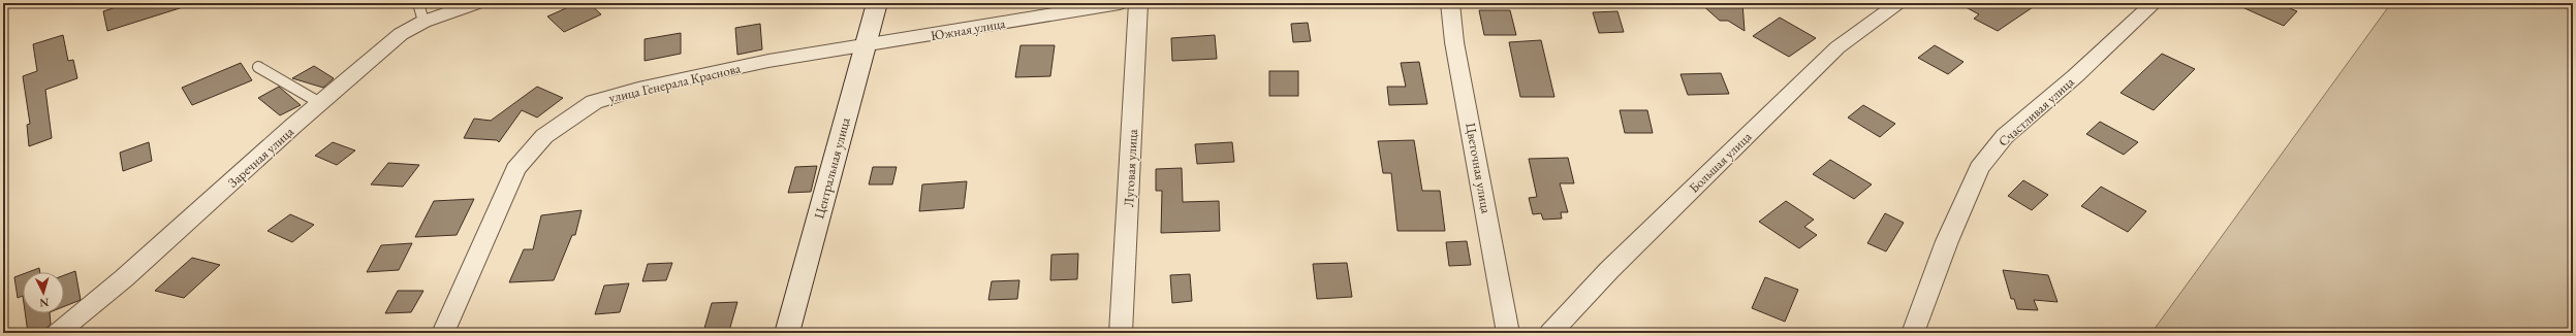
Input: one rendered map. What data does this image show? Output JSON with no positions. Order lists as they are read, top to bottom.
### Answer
{
  "streets": {
    "street": [
      "Южная улица",
      "улица Генерала Краснова",
      "Счастливая улица",
      "Заречная улица",
      "Большая улица",
      "Центральная улица",
      "Луговая улица",
      "Цветочная улица"
    ]
  },
  "crossings": [
    ["Южная улица", "улица Генерала Краснова"],
    ["Южная улица", "Центральная улица"],
    ["улица Генерала Краснова", "Центральная улица"]
  ],
  "north": "bottom"
}
